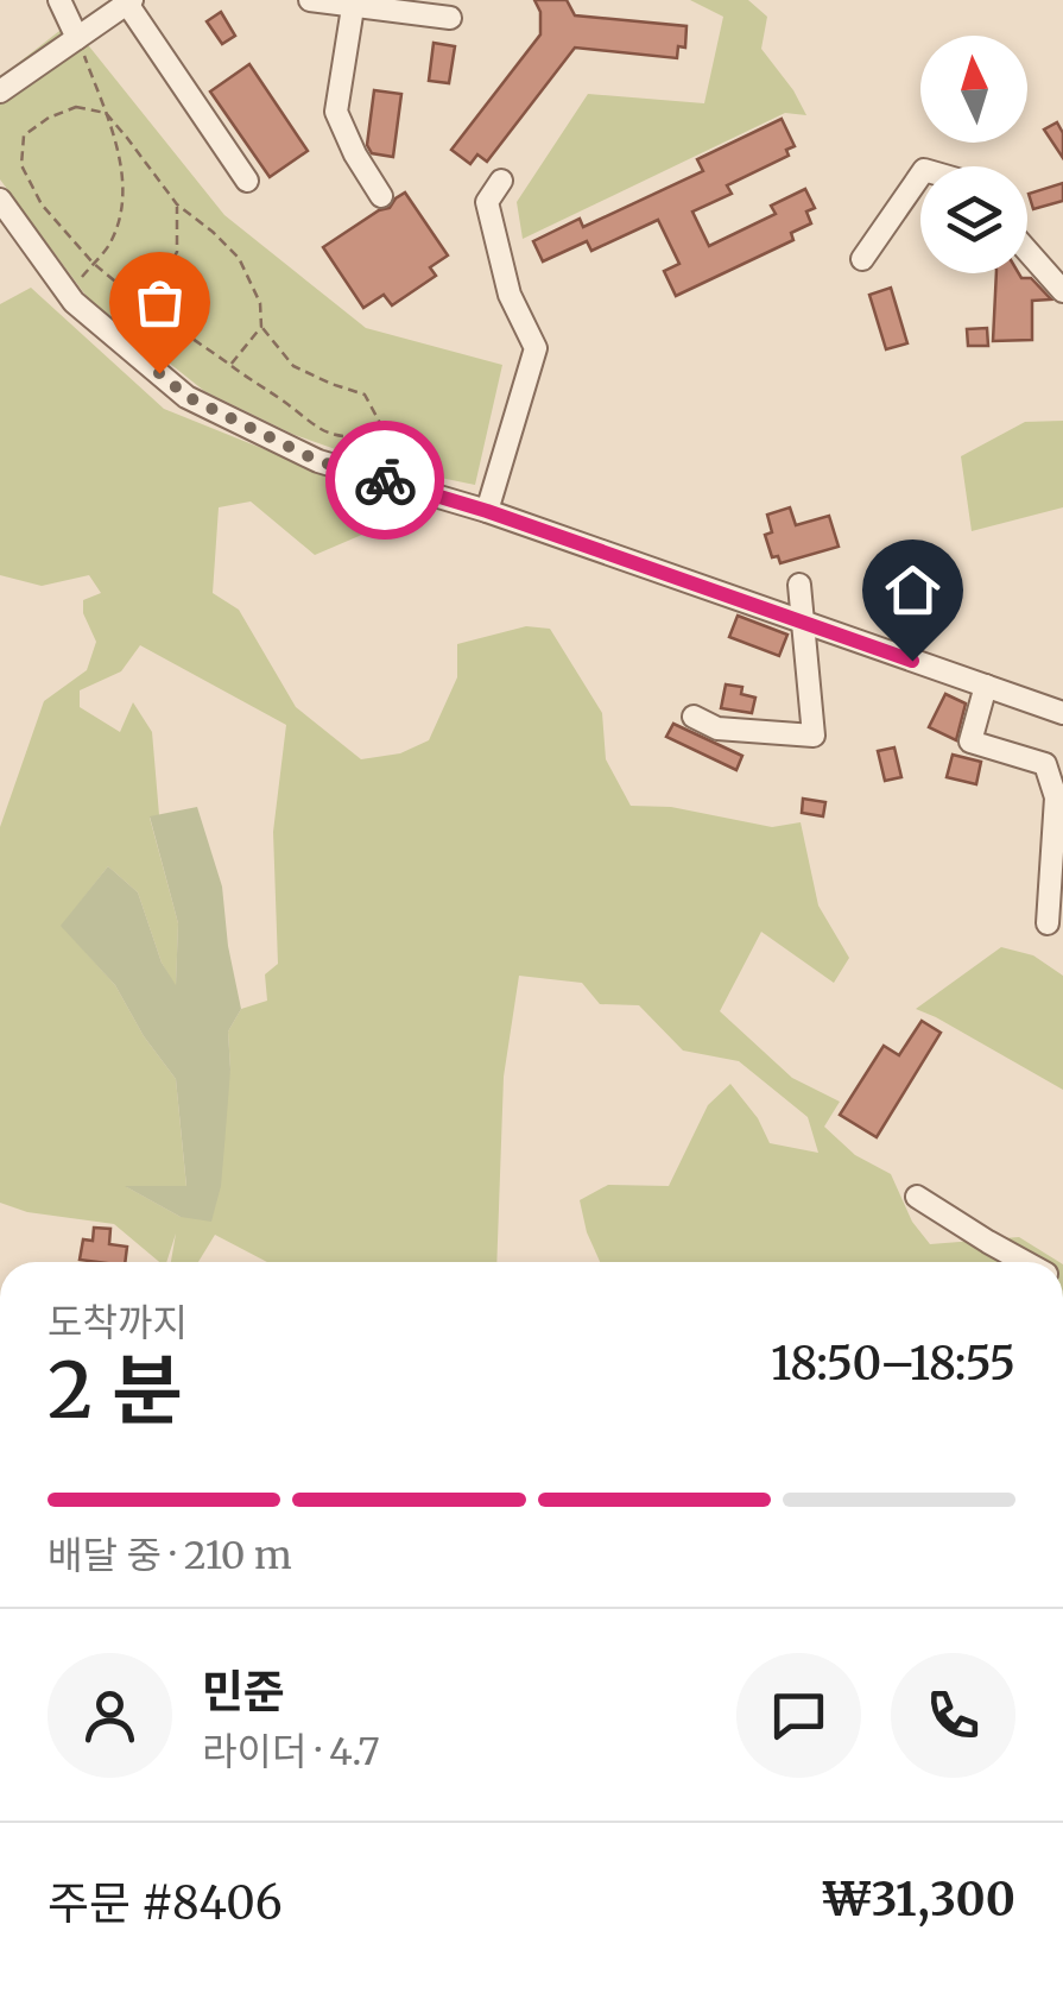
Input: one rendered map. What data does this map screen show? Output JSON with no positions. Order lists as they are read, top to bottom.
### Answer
{
  "north": "top",
  "page": {
    "heading": ["2 분", "도착까지", "18:50–18:55"],
    "panel": [
      "민준",
      "라이더 · 4.7",
      "주문 #8406",
      "₩31,300"
    ],
    "bar": "배달 중 · 210 m"
  }
}
